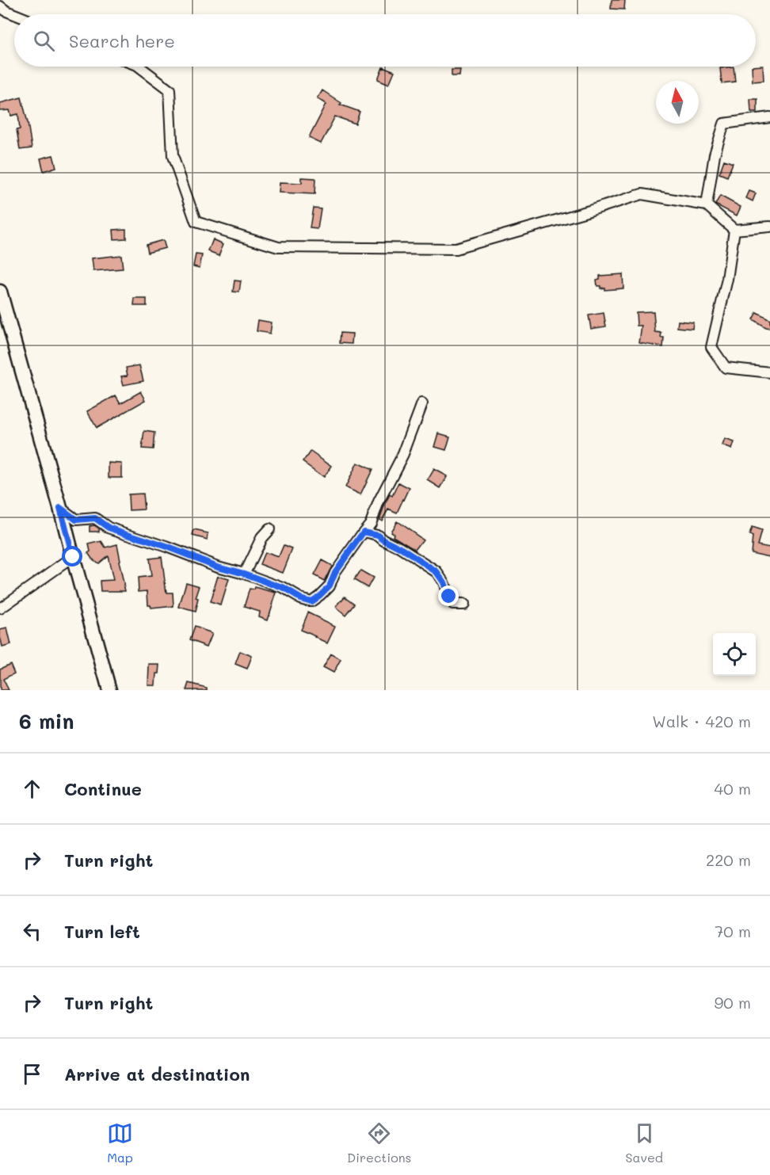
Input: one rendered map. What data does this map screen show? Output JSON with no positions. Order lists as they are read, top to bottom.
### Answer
{
  "north": "top",
  "page": {
    "search": "Search here",
    "heading": ["6 min", "Walk · 420 m"],
    "list": [
      ["Continue", "40 m"],
      ["Turn right", "220 m"],
      ["Turn left", "70 m"],
      ["Turn right", "90 m"],
      "Arrive at destination"
    ],
    "nav": ["Map", "Directions", "Saved"]
  }
}
